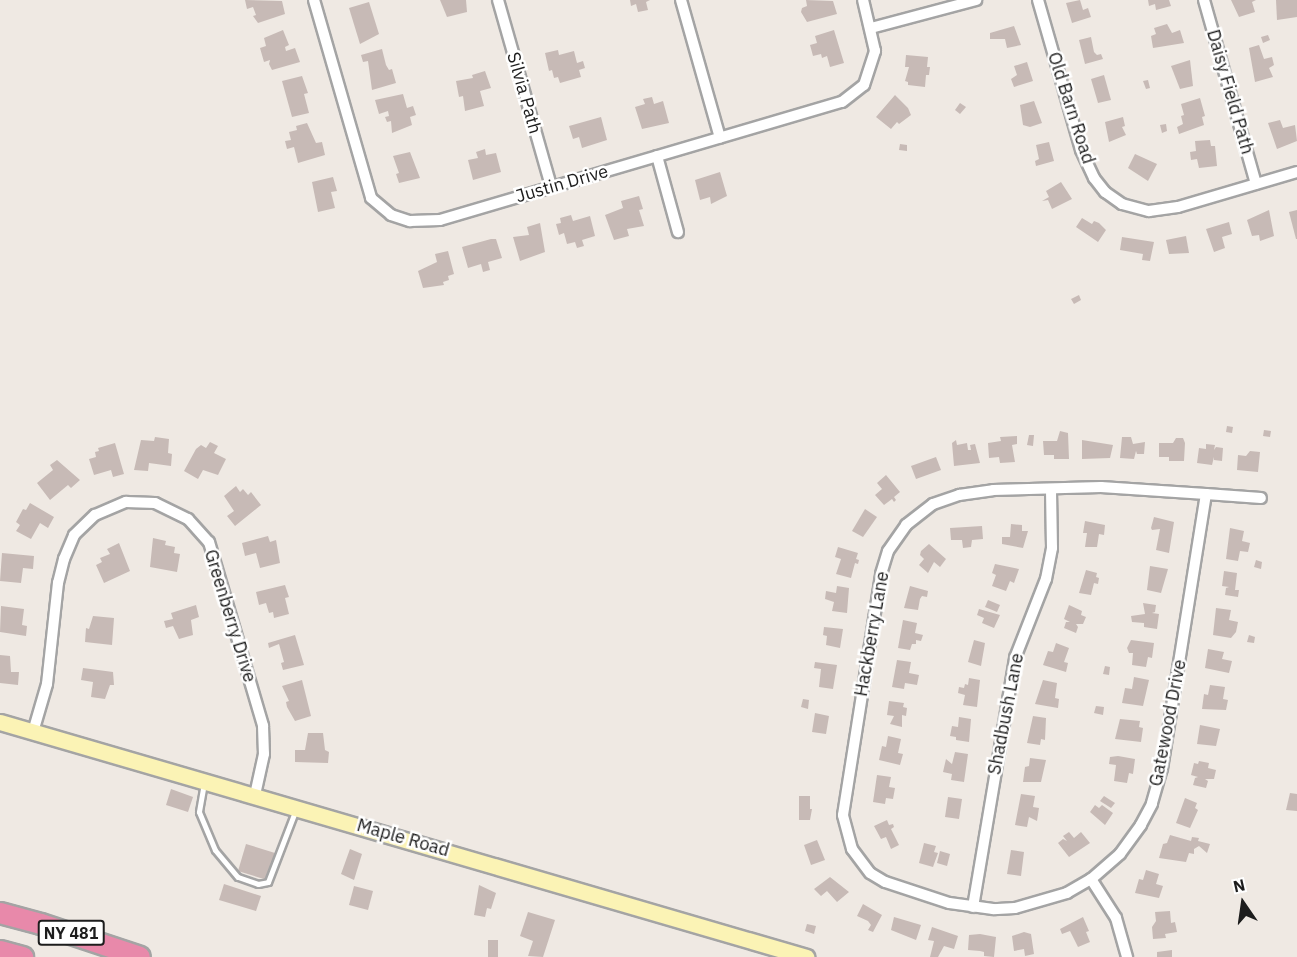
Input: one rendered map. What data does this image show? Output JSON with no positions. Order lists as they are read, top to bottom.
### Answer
{
  "streets": {
    "highway": ["NY 481"],
    "street": [
      "Daisy Field Path",
      "Silvia Path",
      "Old Barn Road",
      "Justin Drive",
      "Greenberry Drive",
      "Hackberry Lane",
      "Shadbush Lane",
      "Gatewood Drive",
      "Maple Road"
    ]
  },
  "crossings": [
    ["Daisy Field Path", "Old Barn Road"],
    ["Silvia Path", "Justin Drive"],
    ["Greenberry Drive", "Maple Road"],
    ["Hackberry Lane", "Shadbush Lane"],
    ["Hackberry Lane", "Gatewood Drive"]
  ],
  "north": "top"
}
